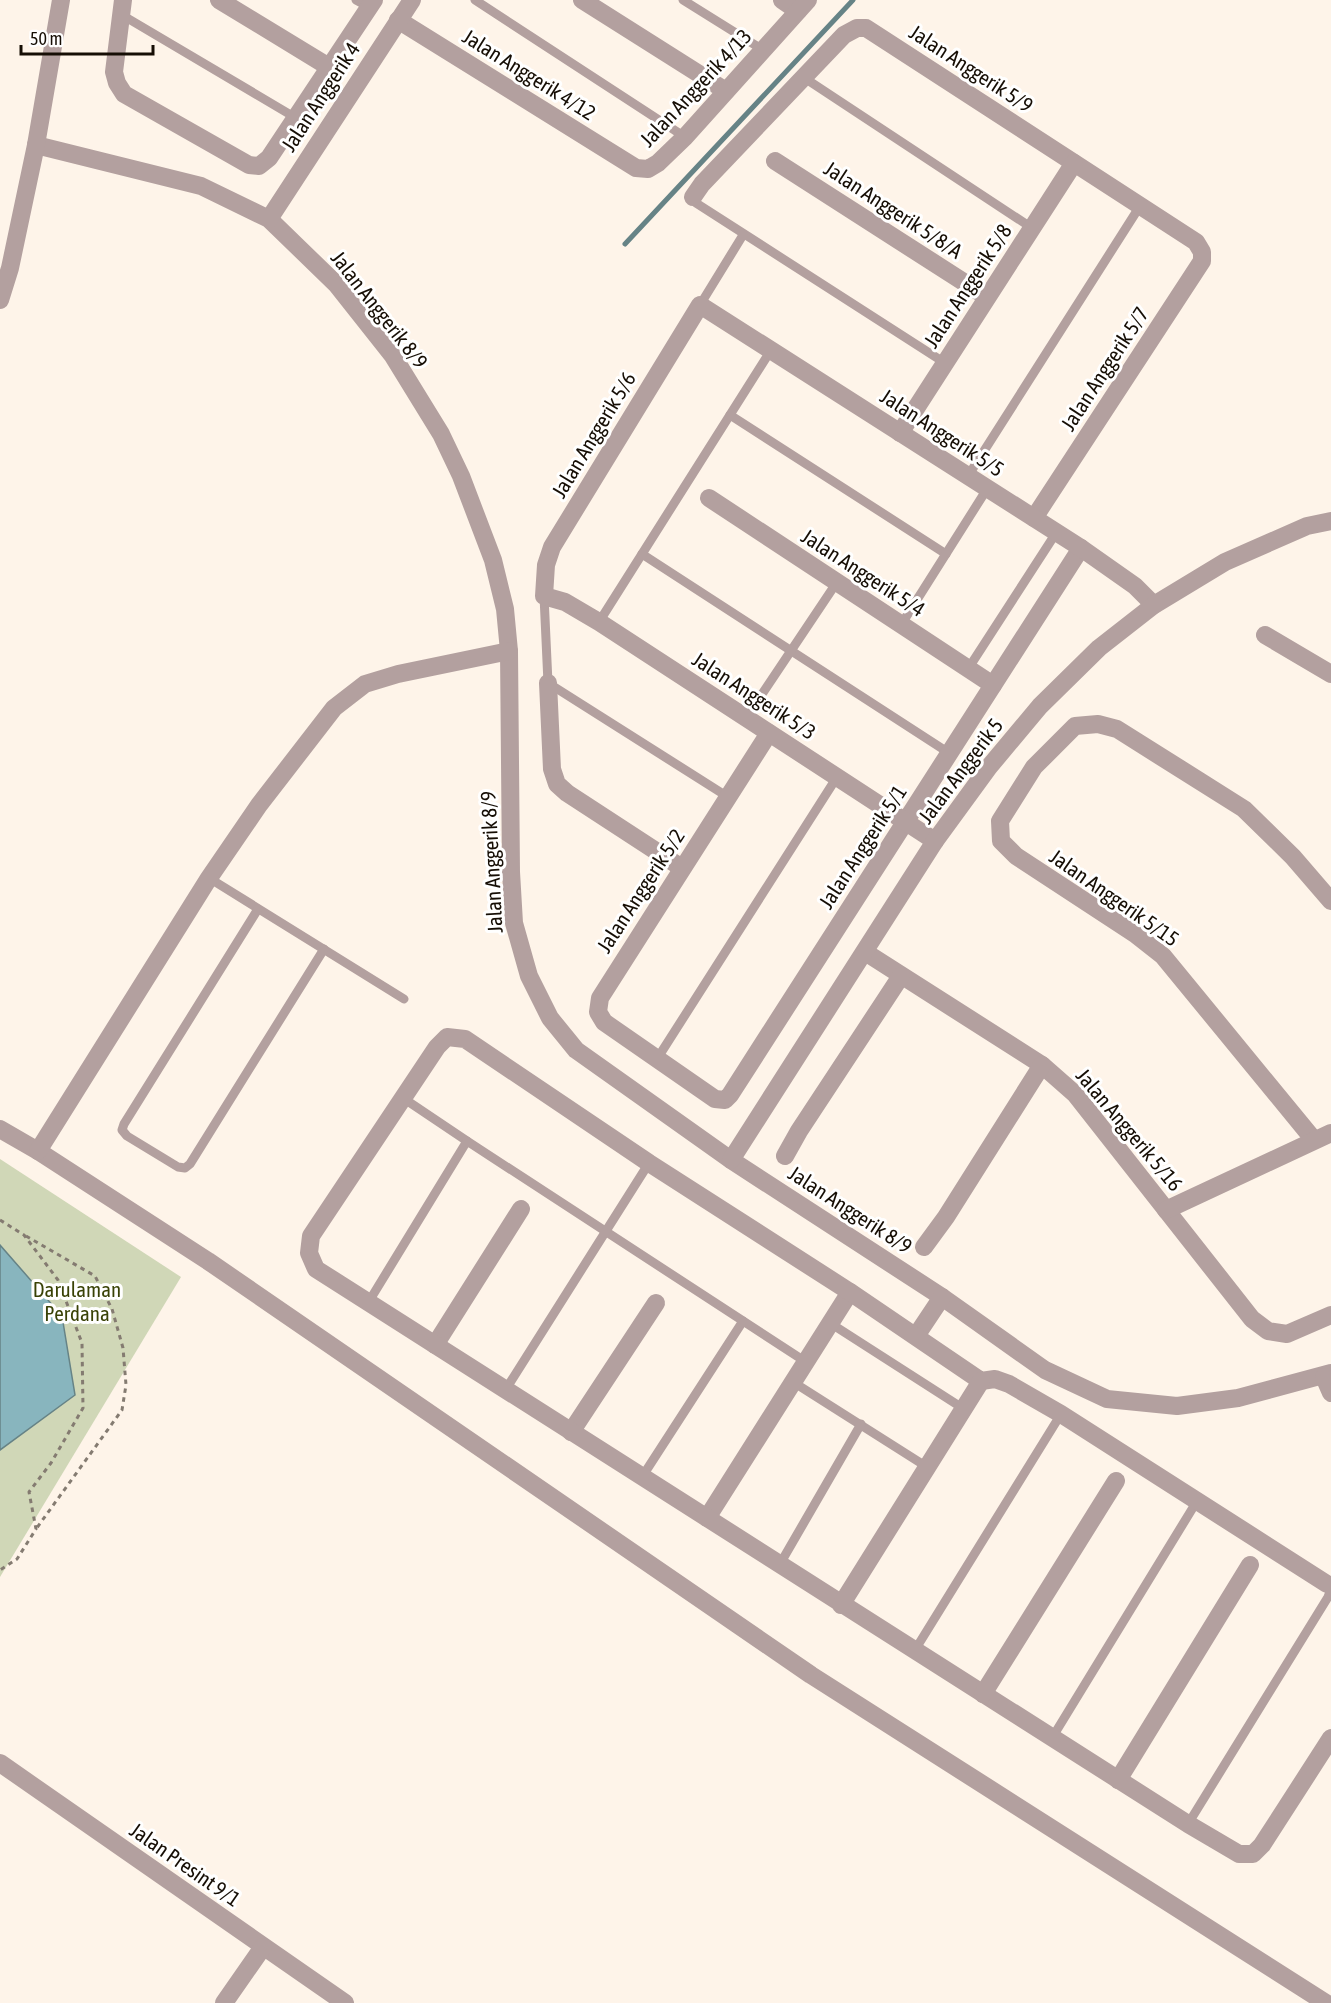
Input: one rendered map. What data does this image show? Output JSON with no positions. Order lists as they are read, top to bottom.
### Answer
{
  "streets": {
    "street": [
      "Jalan Anggerik 5/9",
      "Jalan Anggerik 4/12",
      "Jalan Anggerik 4/13",
      "Jalan Anggerik 4",
      "Jalan Anggerik 5/8/A",
      "Jalan Anggerik 5/8",
      "Jalan Anggerik 8/9",
      "Jalan Anggerik 5/7",
      "Jalan Anggerik 5/5",
      "Jalan Anggerik 5/6",
      "Jalan Anggerik 5/4",
      "Jalan Anggerik 5/3",
      "Jalan Anggerik 5",
      "Jalan Anggerik 5/1",
      "Jalan Anggerik 5/2",
      "Jalan Anggerik 5/15",
      "Jalan Anggerik 5/16",
      "Jalan Presint 9/1"
    ]
  },
  "crossings": [
    ["Jalan Anggerik 5/9", "Jalan Anggerik 5/8"],
    ["Jalan Anggerik 5/9", "Jalan Anggerik 5/7"],
    ["Jalan Anggerik 4/12", "Jalan Anggerik 4/13"],
    ["Jalan Anggerik 4/12", "Jalan Anggerik 4"],
    ["Jalan Anggerik 4", "Jalan Anggerik 8/9"],
    ["Jalan Anggerik 5/8/A", "Jalan Anggerik 5/8"],
    ["Jalan Anggerik 5/8", "Jalan Anggerik 5/5"],
    ["Jalan Anggerik 8/9", "Jalan Anggerik 5"],
    ["Jalan Anggerik 5/7", "Jalan Anggerik 5/5"],
    ["Jalan Anggerik 5/5", "Jalan Anggerik 5/6"],
    ["Jalan Anggerik 5/5", "Jalan Anggerik 5"],
    ["Jalan Anggerik 5/5", "Jalan Anggerik 5/1"],
    ["Jalan Anggerik 5/6", "Jalan Anggerik 5/3"],
    ["Jalan Anggerik 5/4", "Jalan Anggerik 5/1"],
    ["Jalan Anggerik 5/3", "Jalan Anggerik 5"],
    ["Jalan Anggerik 5/3", "Jalan Anggerik 5/1"],
    ["Jalan Anggerik 5/3", "Jalan Anggerik 5/2"],
    ["Jalan Anggerik 5", "Jalan Anggerik 5/16"],
    ["Jalan Anggerik 5/1", "Jalan Anggerik 5/2"]
  ],
  "parks": ["Darulaman Perdana"],
  "scale_bar": "50 m"
}
